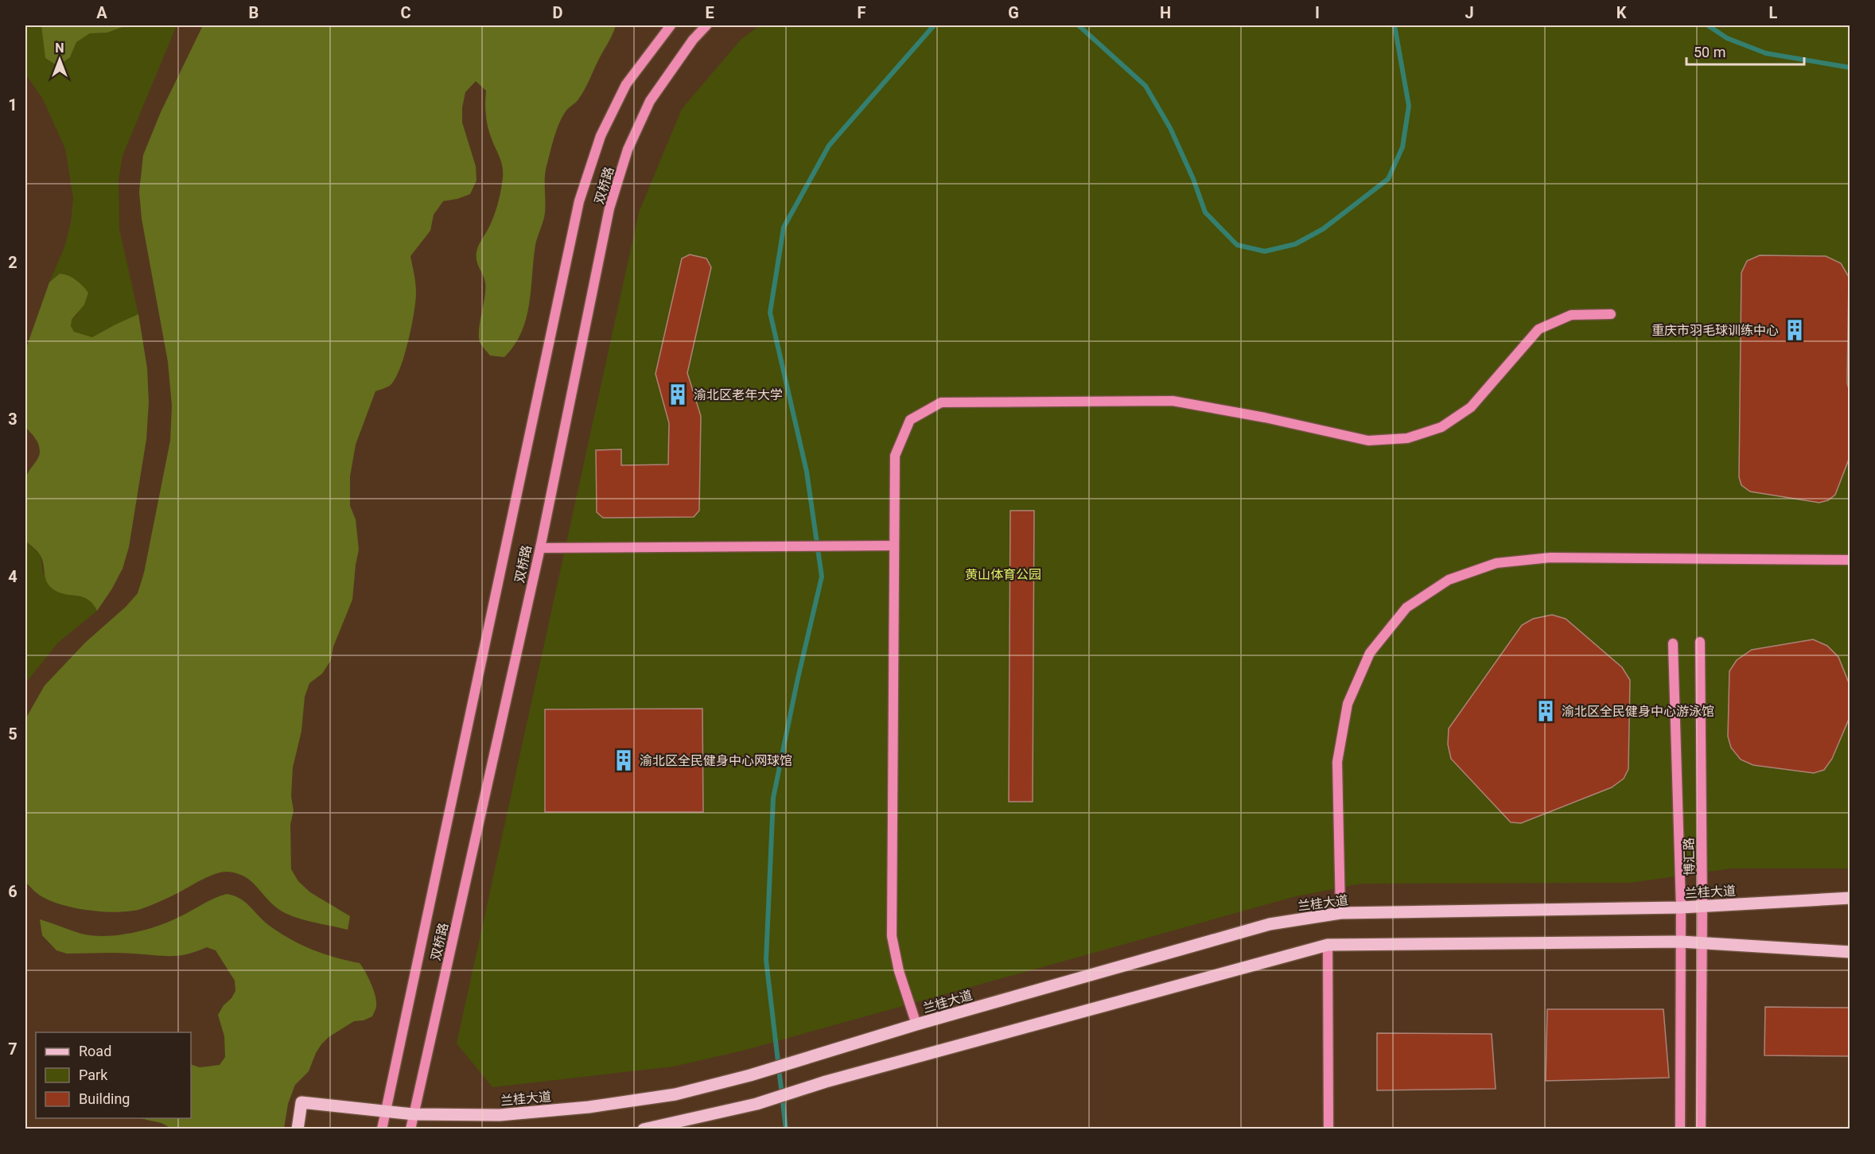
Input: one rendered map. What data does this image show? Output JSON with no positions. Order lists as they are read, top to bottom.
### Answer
{
  "streets": {
    "main road": ["双桥路", "博汇路", "兰桂大道"]
  },
  "crossings": [
    ["双桥路", "兰桂大道"],
    ["博汇路", "兰桂大道"]
  ],
  "parks": ["黄山体育公园"],
  "places": {
    "building": [
      "重庆市羽毛球训练中心",
      "渝北区老年大学",
      "渝北区全民健身中心游泳馆",
      "渝北区全民健身中心网球馆"
    ]
  },
  "legend": ["Road", "Park", "Building"],
  "scale_bar": "50 m",
  "north": "top",
  "grid": {
    "columns": [
      "A",
      "B",
      "C",
      "D",
      "E",
      "F",
      "G",
      "H",
      "I",
      "J",
      "K",
      "L"
    ],
    "rows": [
      "1",
      "2",
      "3",
      "4",
      "5",
      "6",
      "7"
    ]
  }
}
